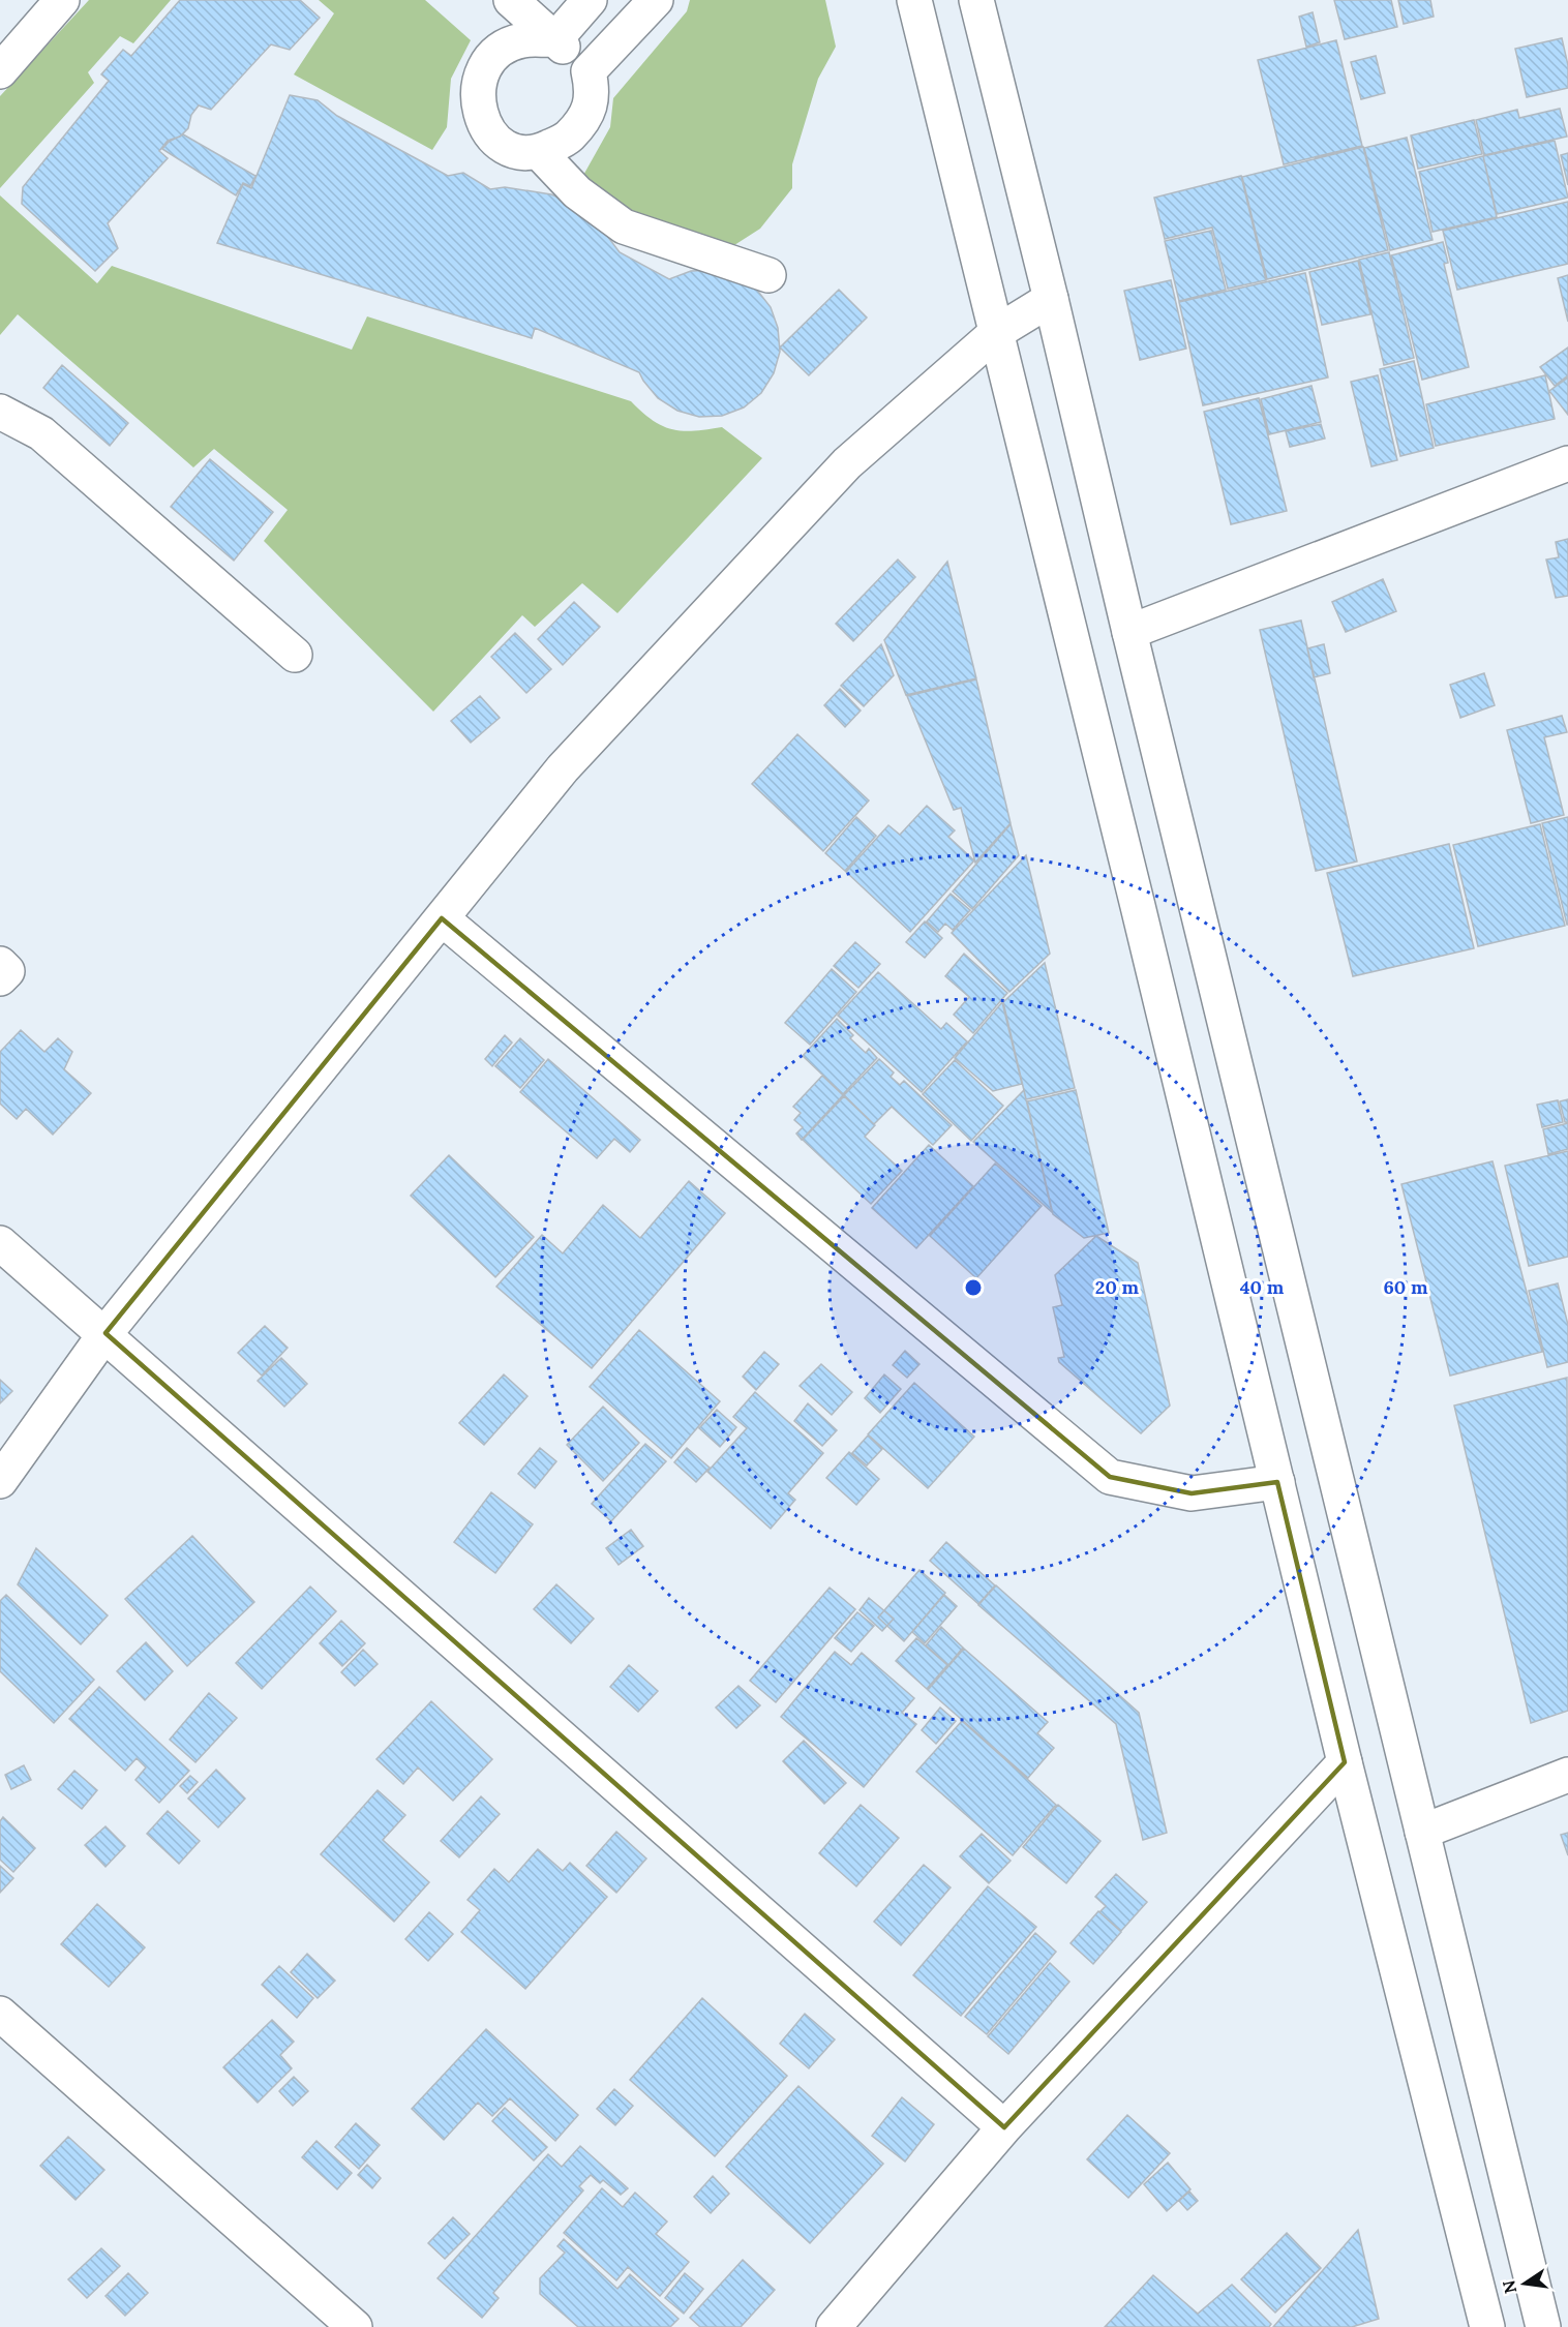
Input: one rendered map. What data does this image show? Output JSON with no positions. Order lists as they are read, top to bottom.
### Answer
{
  "north": "left",
  "rings": ["20 m", "40 m", "60 m"]
}
